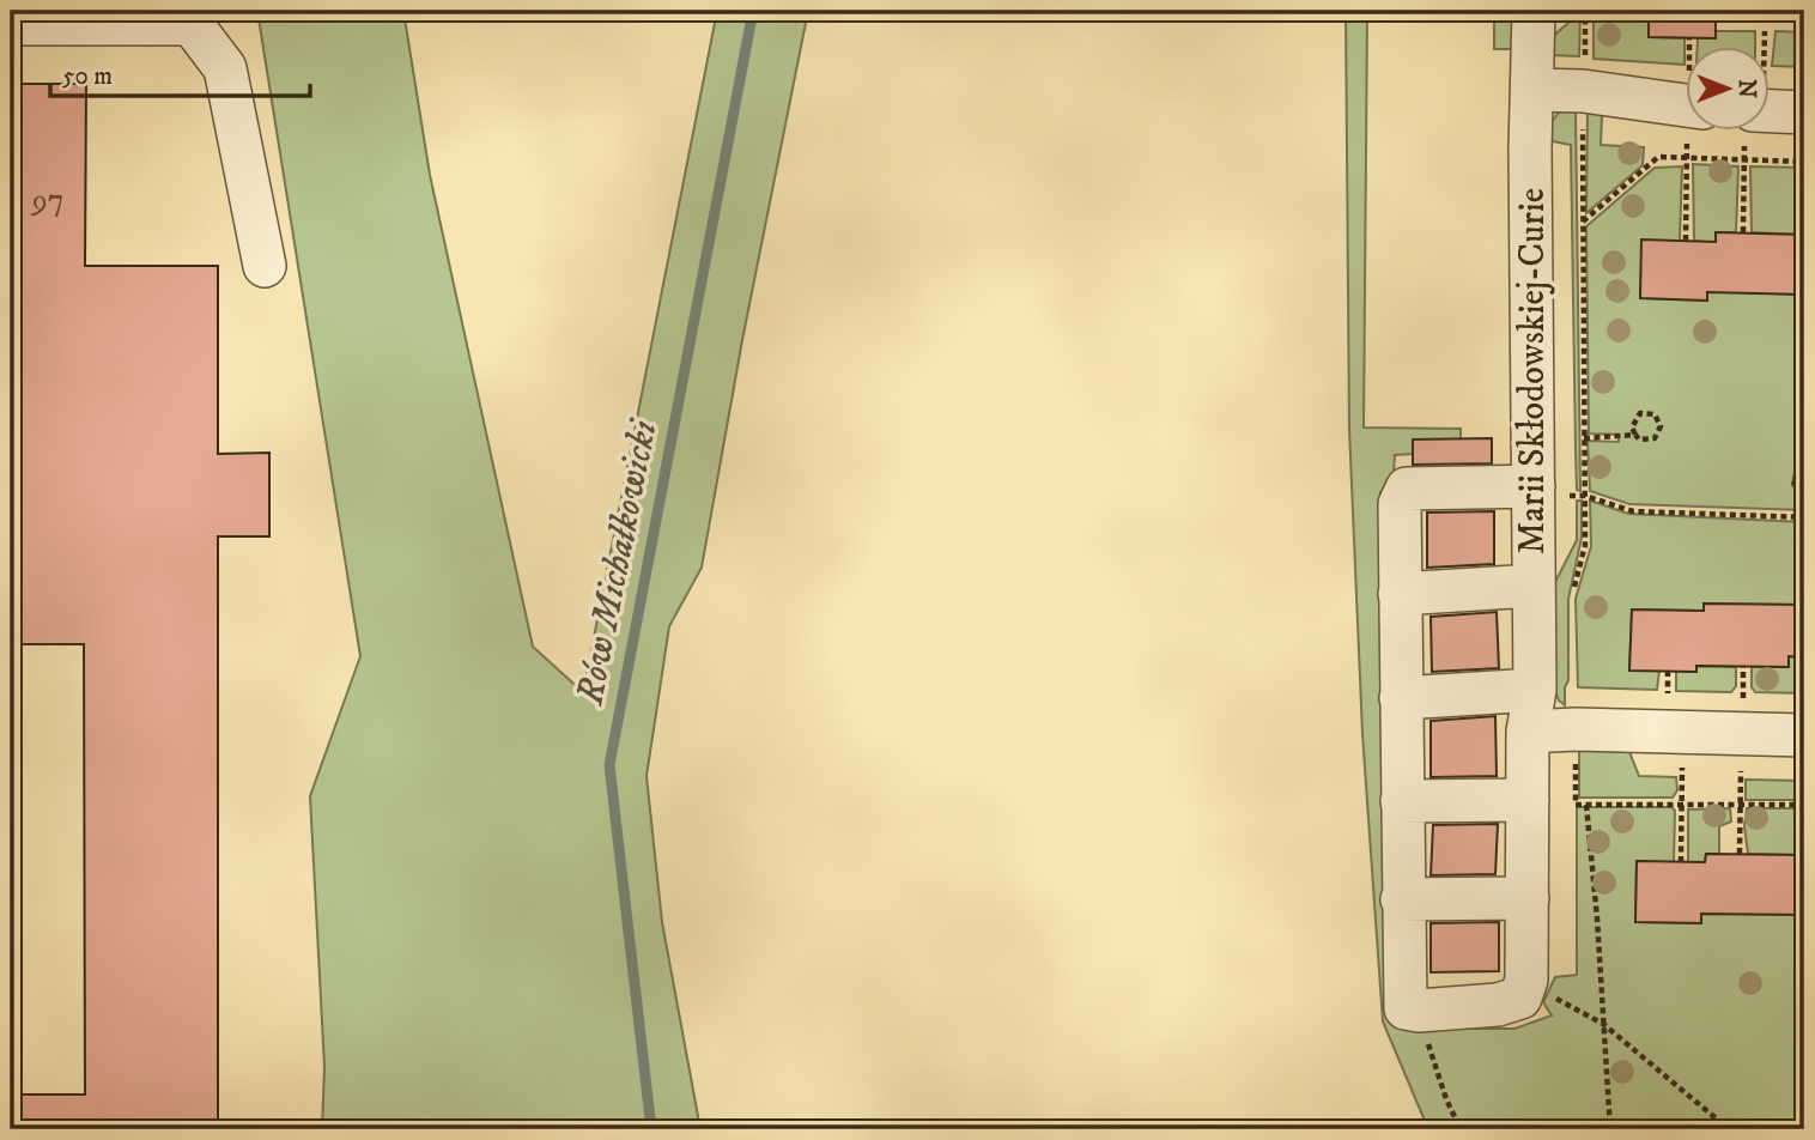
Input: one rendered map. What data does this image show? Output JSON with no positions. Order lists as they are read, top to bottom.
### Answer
{
  "streets": {
    "street": ["Marii Skłodowskiej-Curie"]
  },
  "water": ["Rów Michałkowicki"],
  "house_numbers": ["97"],
  "scale_bar": "50 m",
  "north": "right"
}
